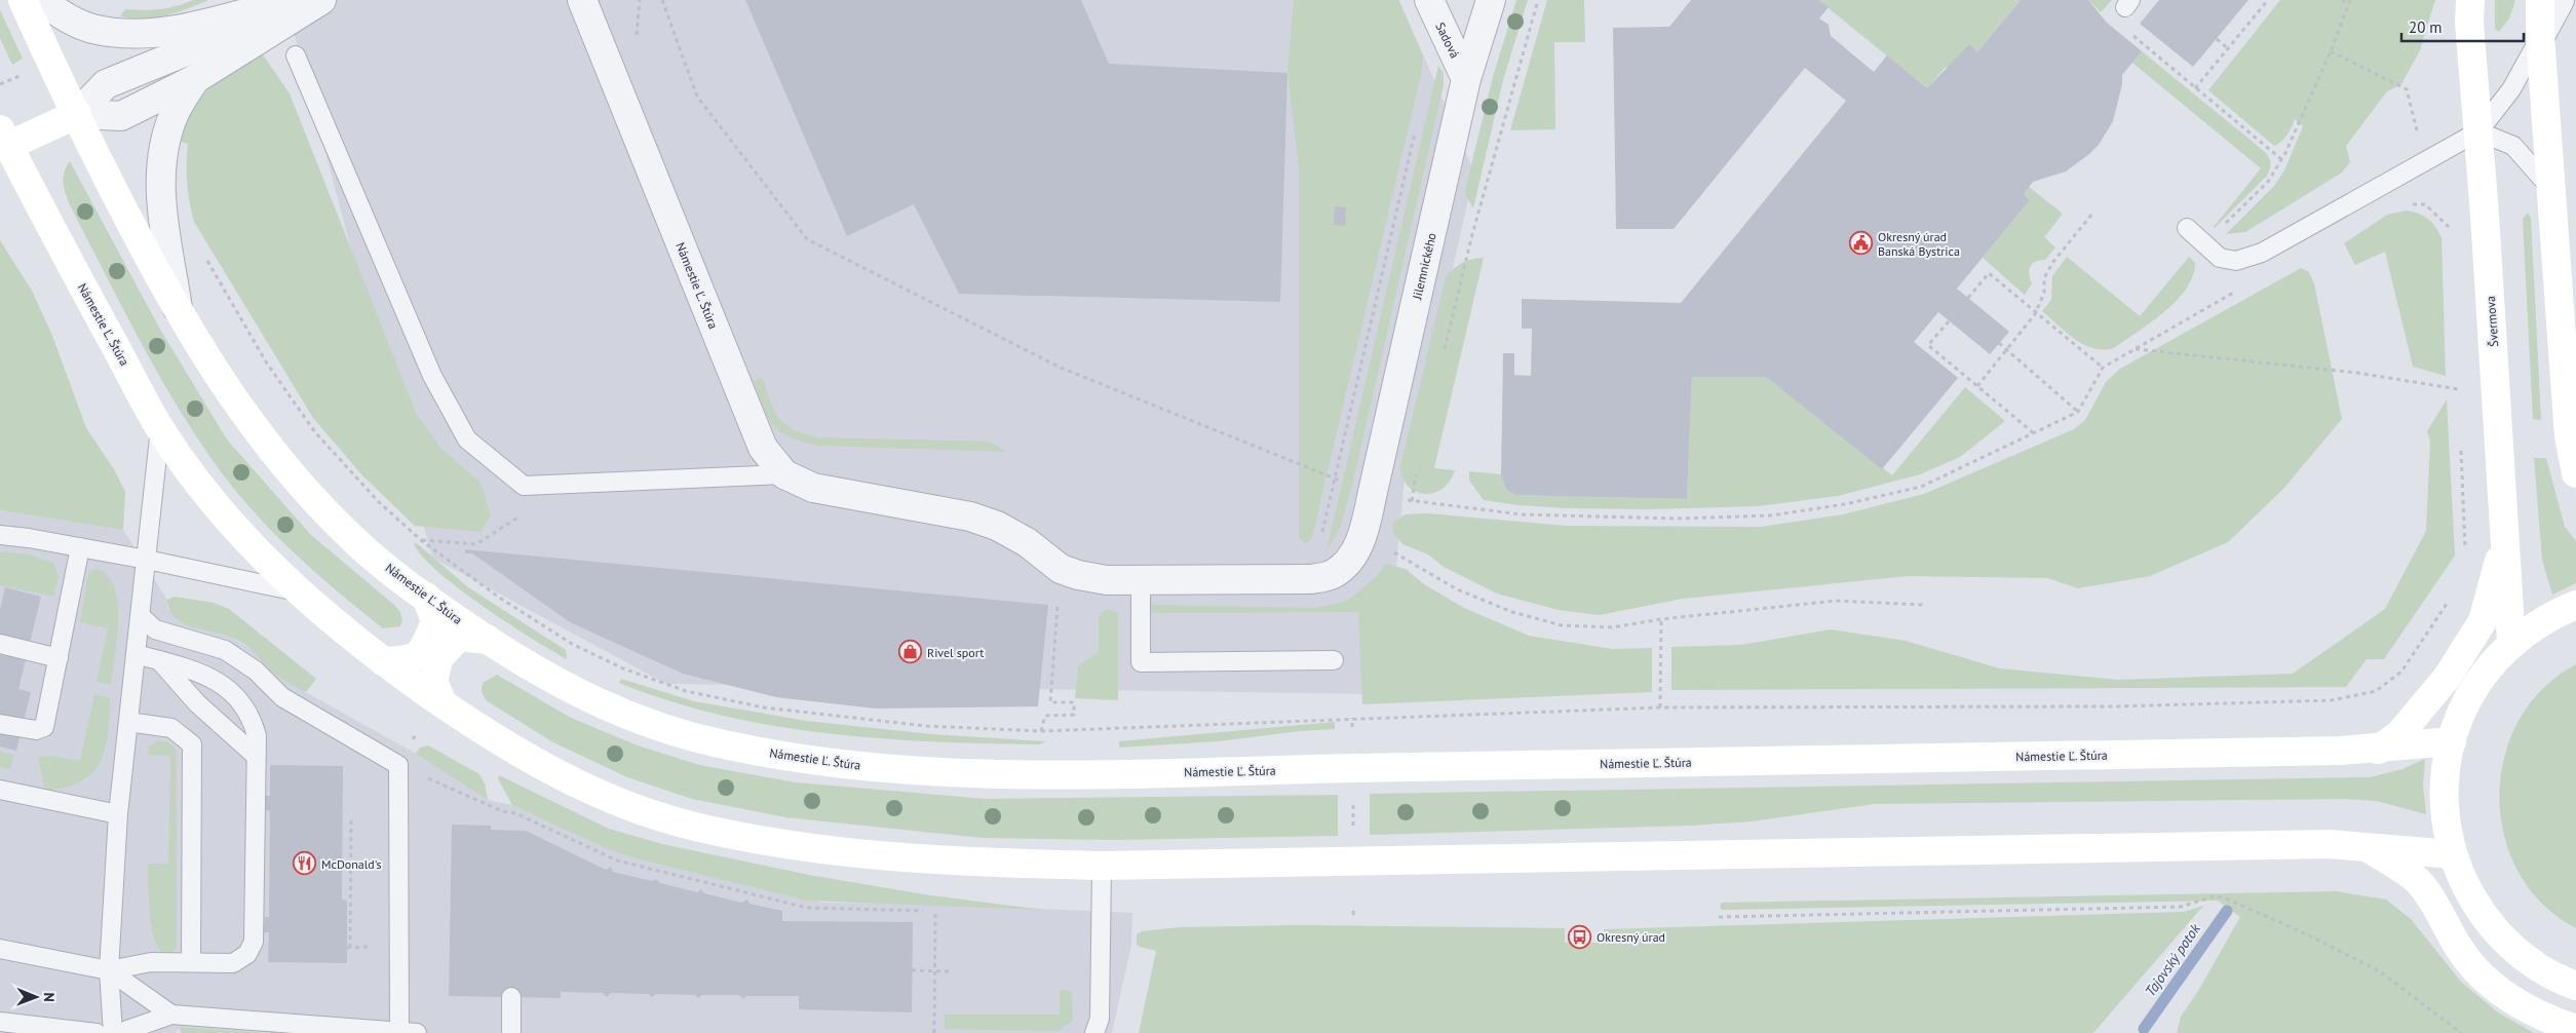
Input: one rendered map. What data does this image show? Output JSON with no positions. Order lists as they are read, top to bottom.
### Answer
{
  "streets": {
    "main road": ["Námestie Ľ. Štúra", "Švermova"],
    "street": ["Sadová", "Jilemnického"]
  },
  "crossings": [
    ["Sadová", "Jilemnického"],
    ["Jilemnického", "Námestie Ľ. Štúra"]
  ],
  "water": ["Tajovský potok"],
  "places": {
    "public building": ["Okresný úrad Banská Bystrica"],
    "shop": ["Rivel sport"],
    "restaurant": ["McDonald's"],
    "bus stop": ["Okresný úrad"]
  },
  "scale_bar": "20 m",
  "north": "right"
}
